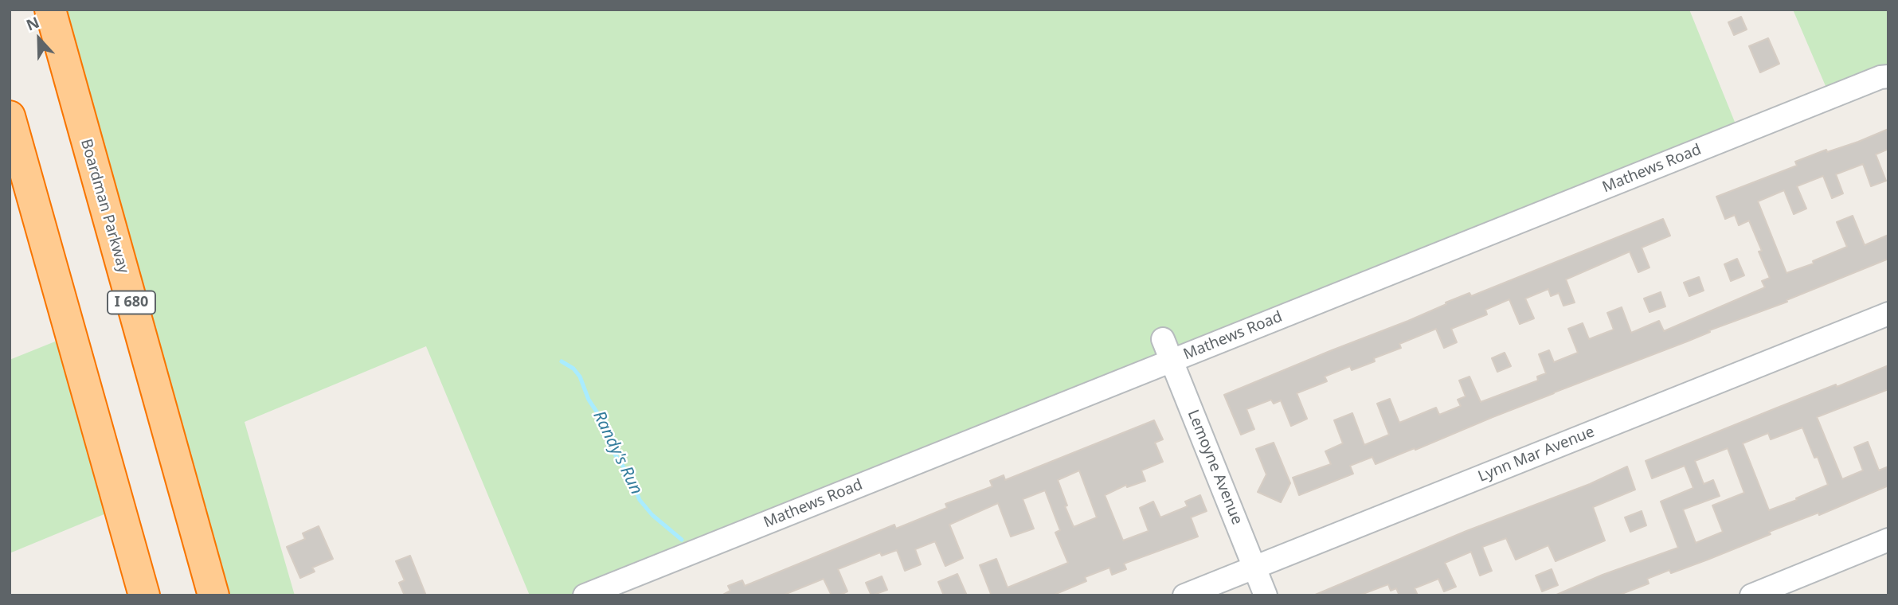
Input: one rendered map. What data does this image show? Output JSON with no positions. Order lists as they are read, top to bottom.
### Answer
{
  "streets": {
    "highway": ["Boardman Parkway", "I 680"],
    "street": ["Mathews Road", "Lynn Mar Avenue", "Lemoyne Avenue"]
  },
  "crossings": [
    ["Mathews Road", "Lemoyne Avenue"],
    ["Lynn Mar Avenue", "Lemoyne Avenue"]
  ],
  "water": ["Randy's Run"],
  "north": "top"
}
